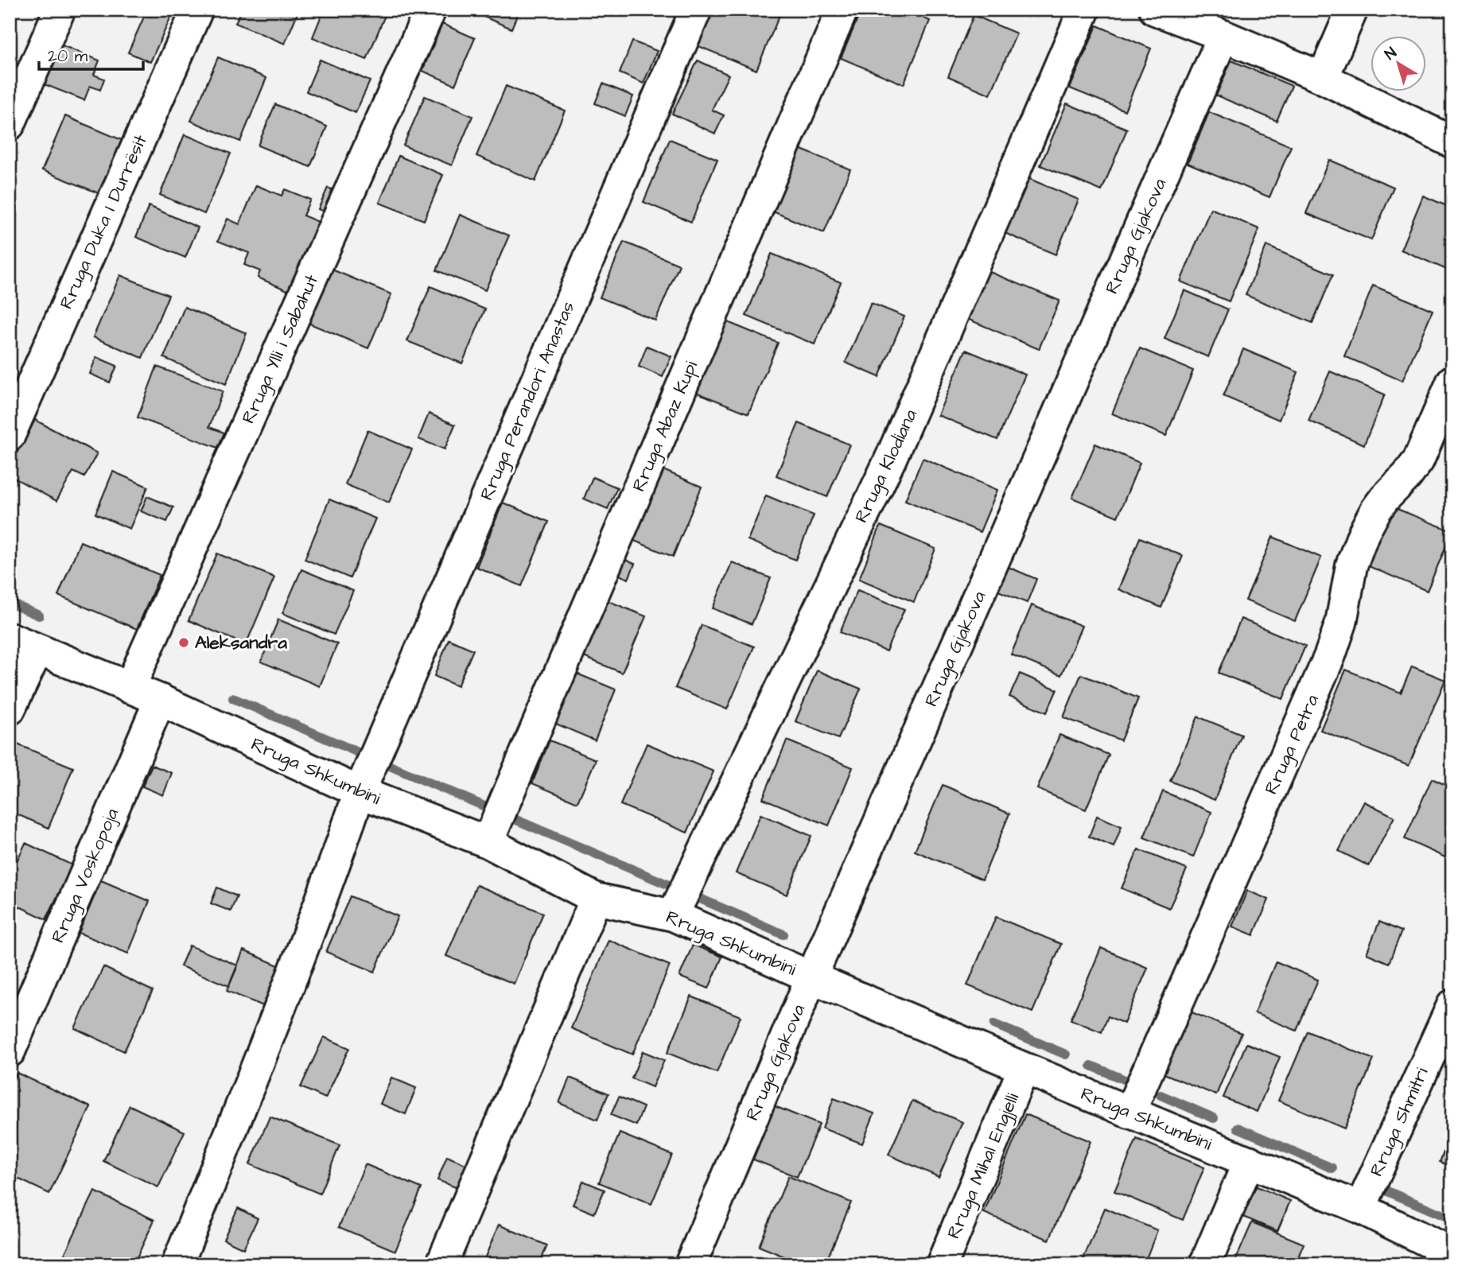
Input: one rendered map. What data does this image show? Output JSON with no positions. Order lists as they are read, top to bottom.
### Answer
{
  "streets": {
    "street": [
      "Rruga Duka I Durrësit",
      "Rruga Gjakova",
      "Rruga Ylli i Sabahut",
      "Rruga Perandori Anastas",
      "Rruga Abaz Kupi",
      "Rruga Klodiana",
      "Rruga Petra",
      "Rruga Shkumbini",
      "Rruga Voskopoja",
      "Rruga Shmitri",
      "Rruga Mihal Engjelli"
    ]
  },
  "crossings": [
    ["Rruga Gjakova", "Rruga Shkumbini"],
    ["Rruga Ylli i Sabahut", "Rruga Shkumbini"],
    ["Rruga Perandori Anastas", "Rruga Shkumbini"],
    ["Rruga Abaz Kupi", "Rruga Shkumbini"],
    ["Rruga Klodiana", "Rruga Shkumbini"],
    ["Rruga Petra", "Rruga Shkumbini"],
    ["Rruga Shkumbini", "Rruga Voskopoja"],
    ["Rruga Shkumbini", "Rruga Shmitri"],
    ["Rruga Shkumbini", "Rruga Mihal Engjelli"]
  ],
  "places": ["Aleksandra"],
  "scale_bar": "20 m",
  "north": "top left"
}
